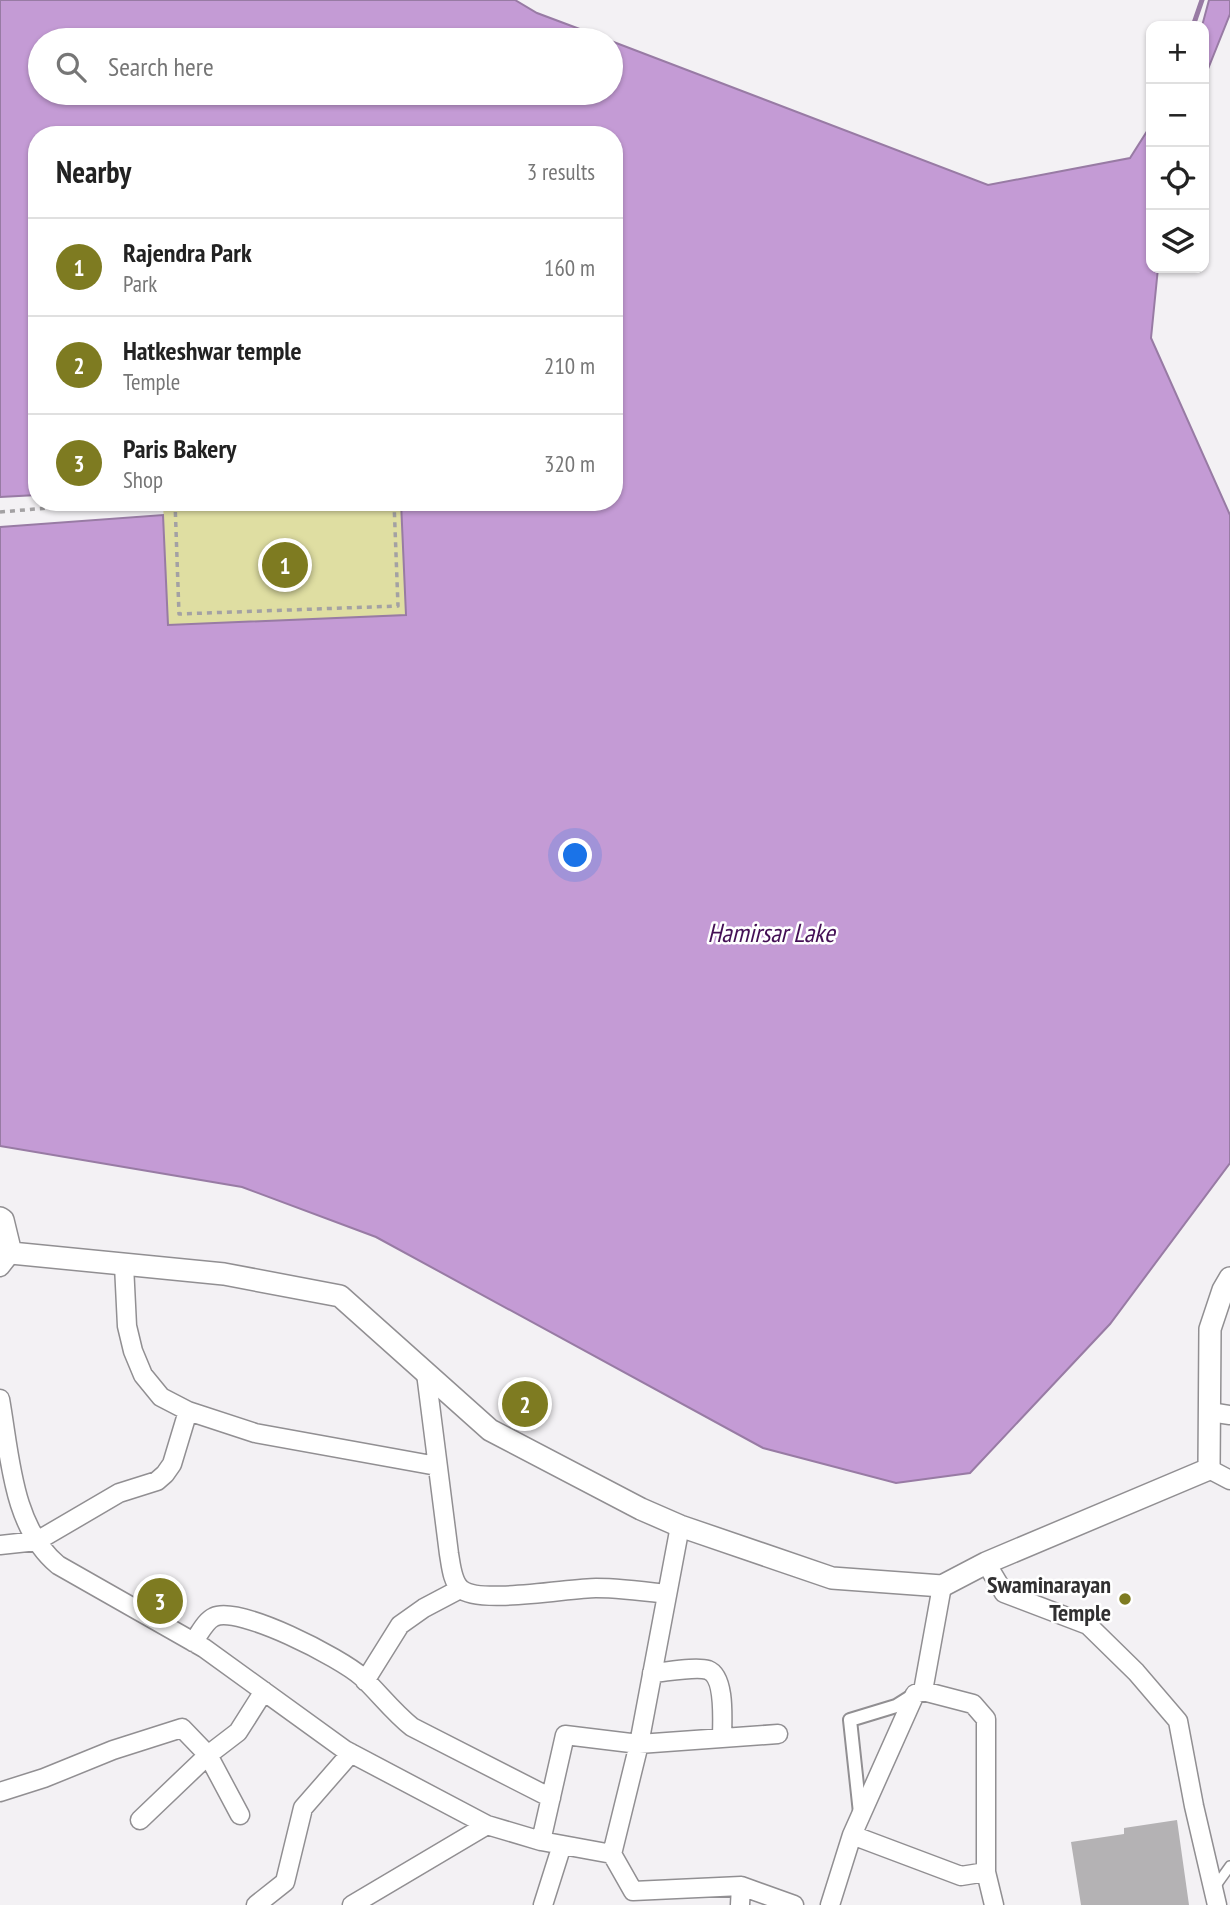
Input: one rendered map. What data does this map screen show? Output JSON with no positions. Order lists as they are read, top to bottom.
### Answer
{
  "water": ["Hamirsar Lake"],
  "places": ["Swaminarayan Temple"],
  "page": {
    "map_buttons": ["+", "−"],
    "search": "Search here",
    "heading": ["Nearby", "3 results"],
    "list": [
      {
        "mark": "1",
        "name": "Rajendra Park",
        "note": "Park",
        "value": "160 m"
      },
      {
        "mark": "2",
        "name": "Hatkeshwar temple",
        "note": "Temple",
        "value": "210 m"
      },
      {
        "mark": "3",
        "name": "Paris Bakery",
        "note": "Shop",
        "value": "320 m"
      }
    ],
    "pins": ["1", "2", "3"]
  }
}
